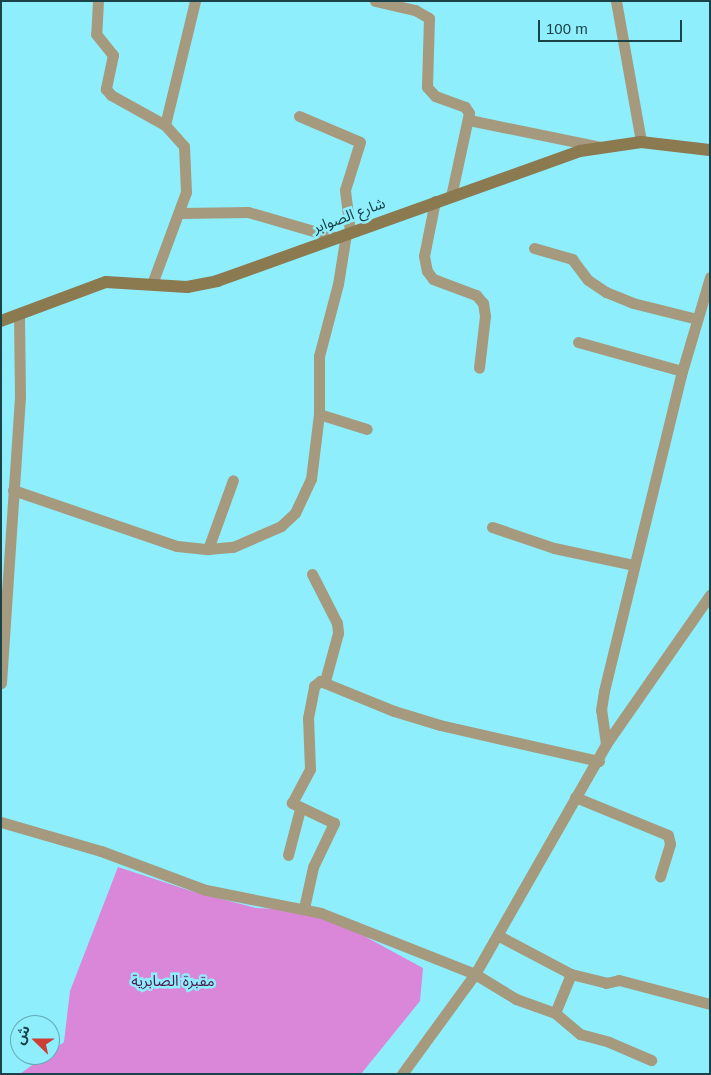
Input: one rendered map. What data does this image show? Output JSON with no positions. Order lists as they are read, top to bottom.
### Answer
{
  "streets": {
    "street": ["شارع الصوابر"]
  },
  "parks": ["مقبرة الصابرية"],
  "scale_bar": "100 m",
  "north": "left"
}
